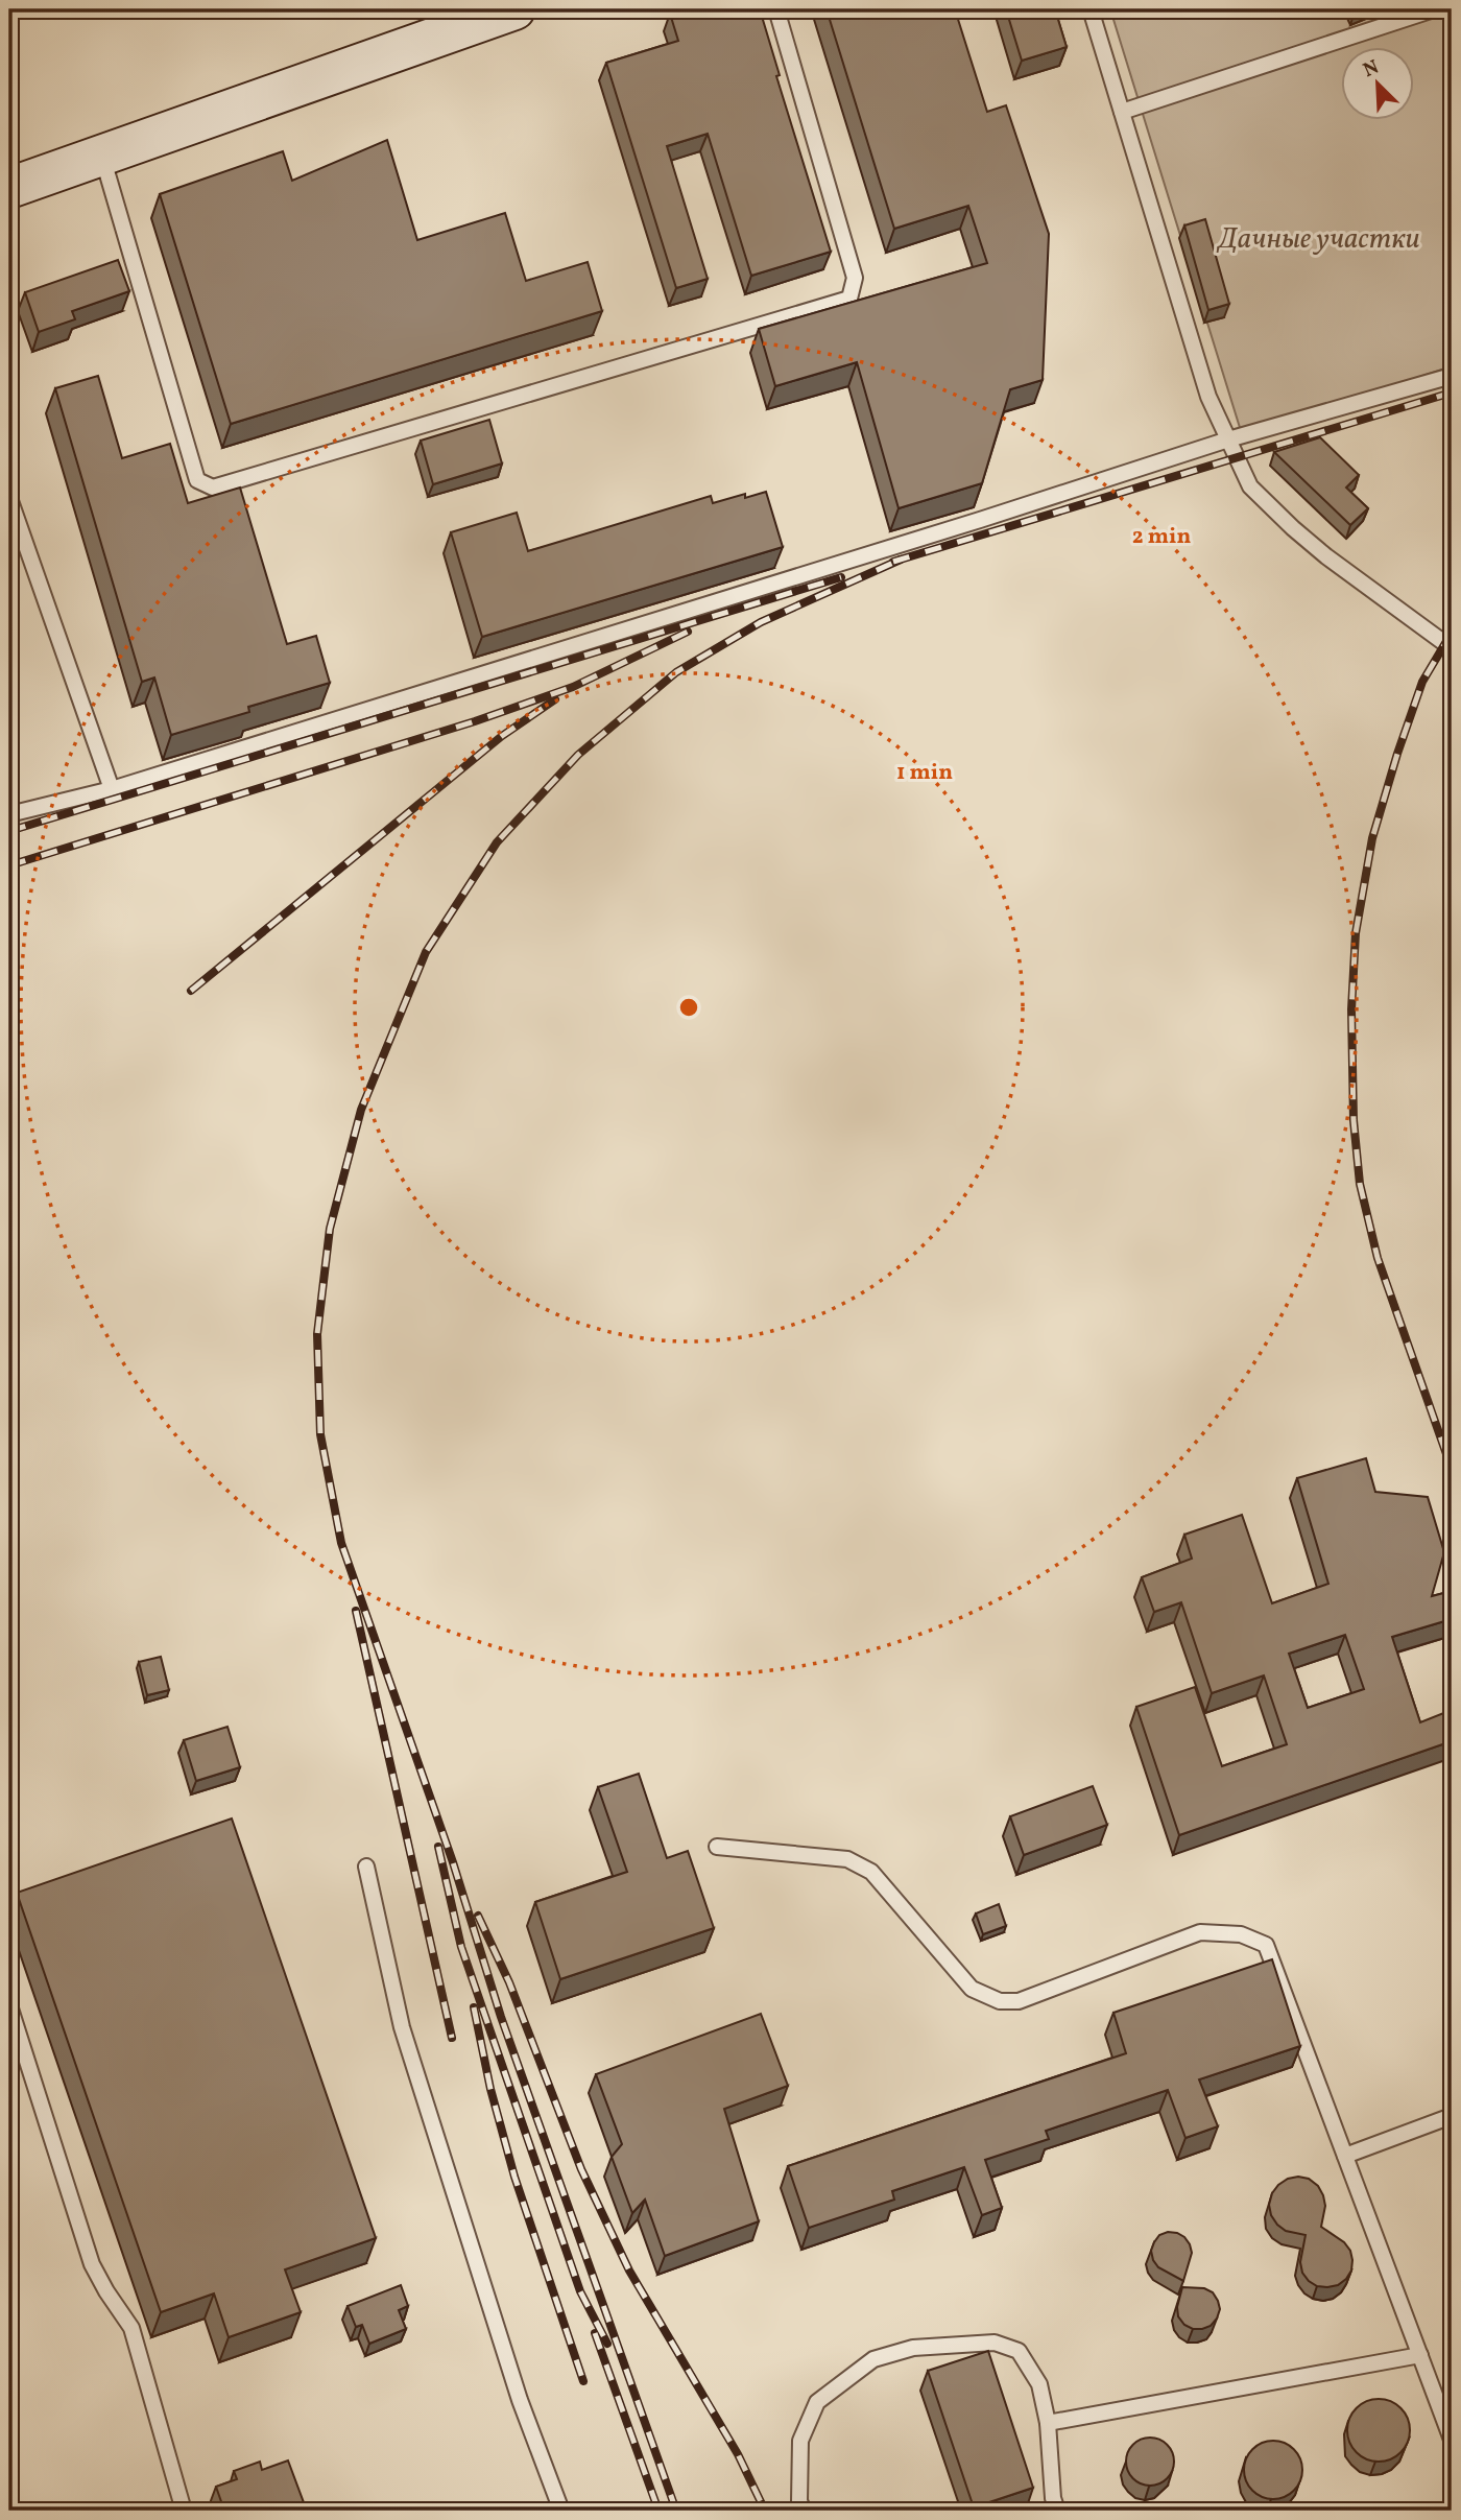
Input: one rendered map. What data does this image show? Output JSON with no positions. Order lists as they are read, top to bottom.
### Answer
{
  "parks": ["Дачные участки"],
  "north": "top left",
  "rings": ["2 min", "1 min"]
}
